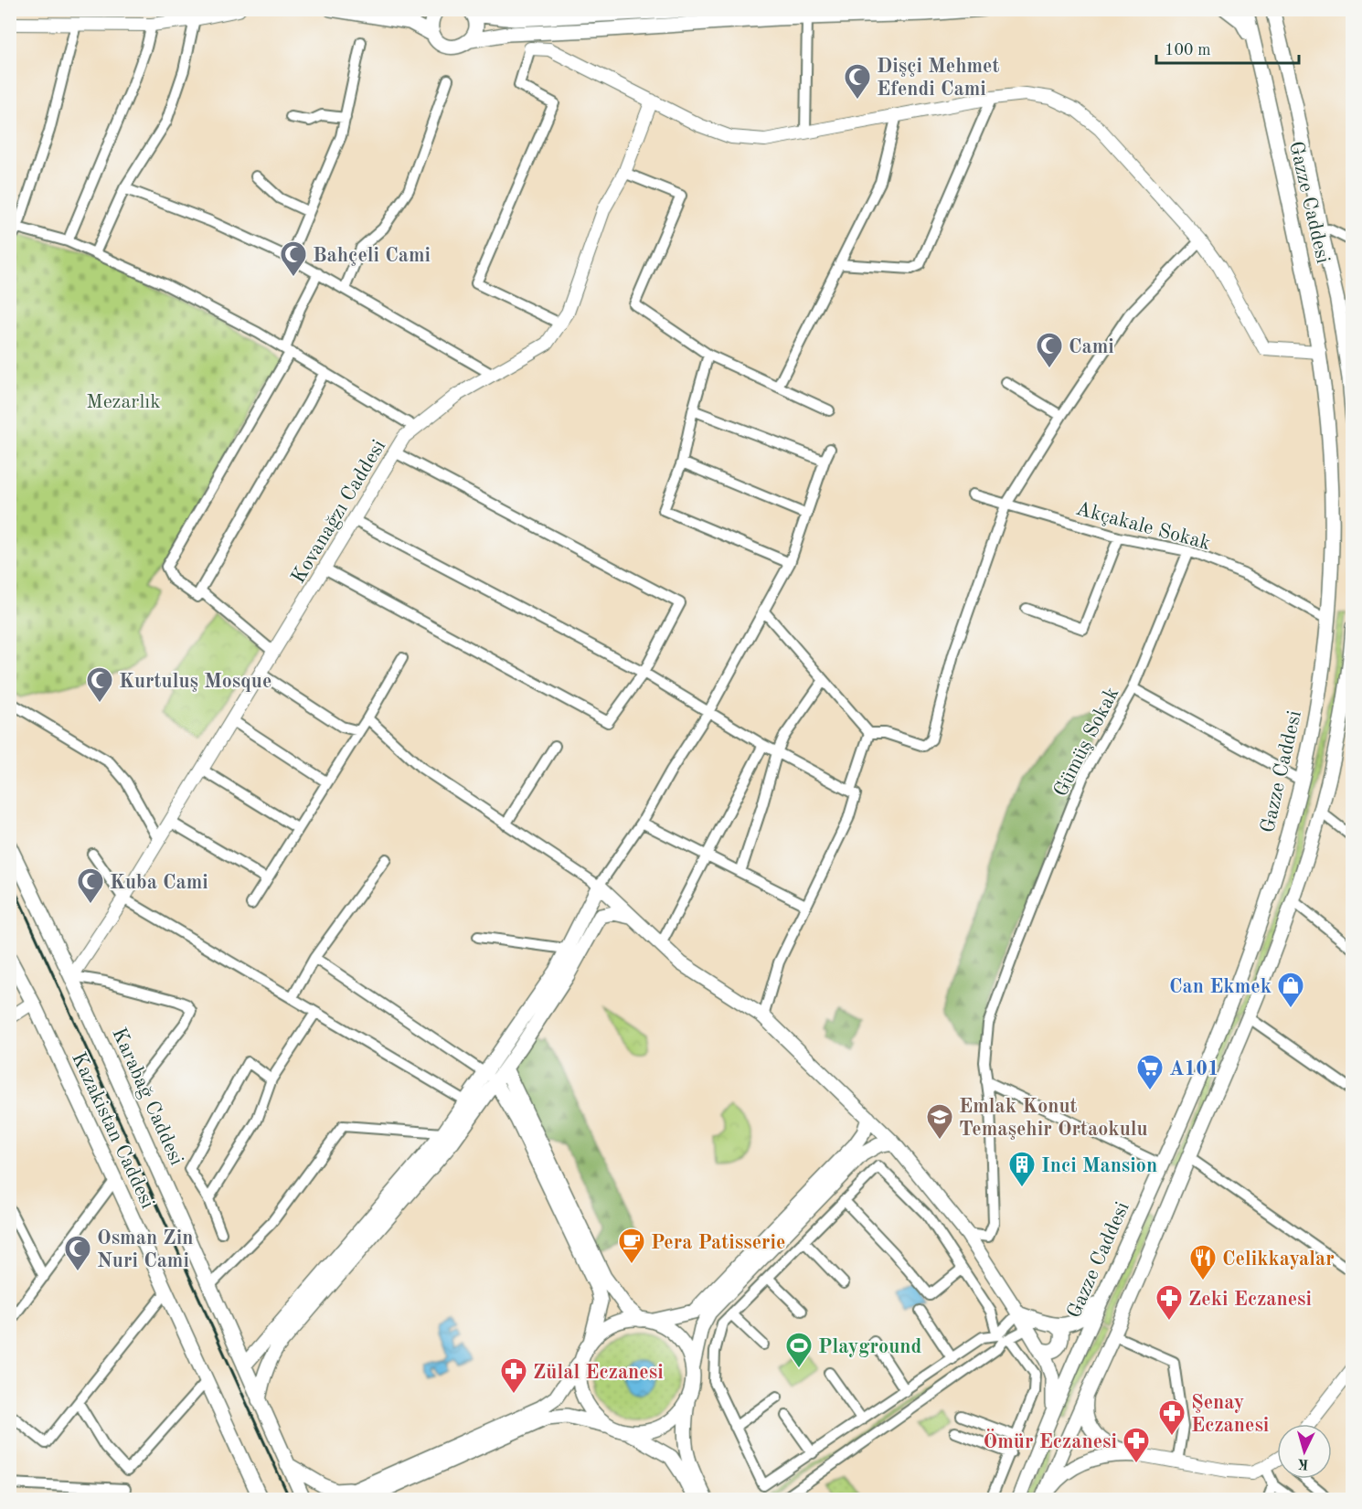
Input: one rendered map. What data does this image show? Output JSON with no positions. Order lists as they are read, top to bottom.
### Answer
{
  "streets": {
    "main road": ["Gazze Caddesi", "Karabağ Caddesi", "Kazakistan Caddesi"],
    "street": ["Kovanağzı Caddesi", "Akçakale Sokak", "Gümüş Sokak"]
  },
  "crossings": [
    ["Gazze Caddesi", "Akçakale Sokak"],
    ["Kovanağzı Caddesi", "Karabağ Caddesi"],
    ["Akçakale Sokak", "Gümüş Sokak"]
  ],
  "parks": ["Mezarlık"],
  "places": {
    "mosque": [
      "Dişçi Mehmet Efendi Cami",
      "Bahçeli Cami",
      "Cami",
      "Kurtuluş Mosque",
      "Kuba Cami",
      "Osman Zin Nuri Cami"
    ],
    "shop": ["Can Ekmek"],
    "supermarket": ["A101"],
    "school or university": ["Emlak Konut Temaşehir Ortaokulu"],
    "building": ["Inci Mansion"],
    "cafe": ["Pera Patisserie"],
    "restaurant": ["Celikkayalar"],
    "pharmacy": [
      "Zeki Eczanesi",
      "Zülal Eczanesi",
      "Şenay Eczanesi",
      "Ömür Eczanesi"
    ],
    "sports": ["Playground"]
  },
  "scale_bar": "100 m",
  "north": "bottom"
}
